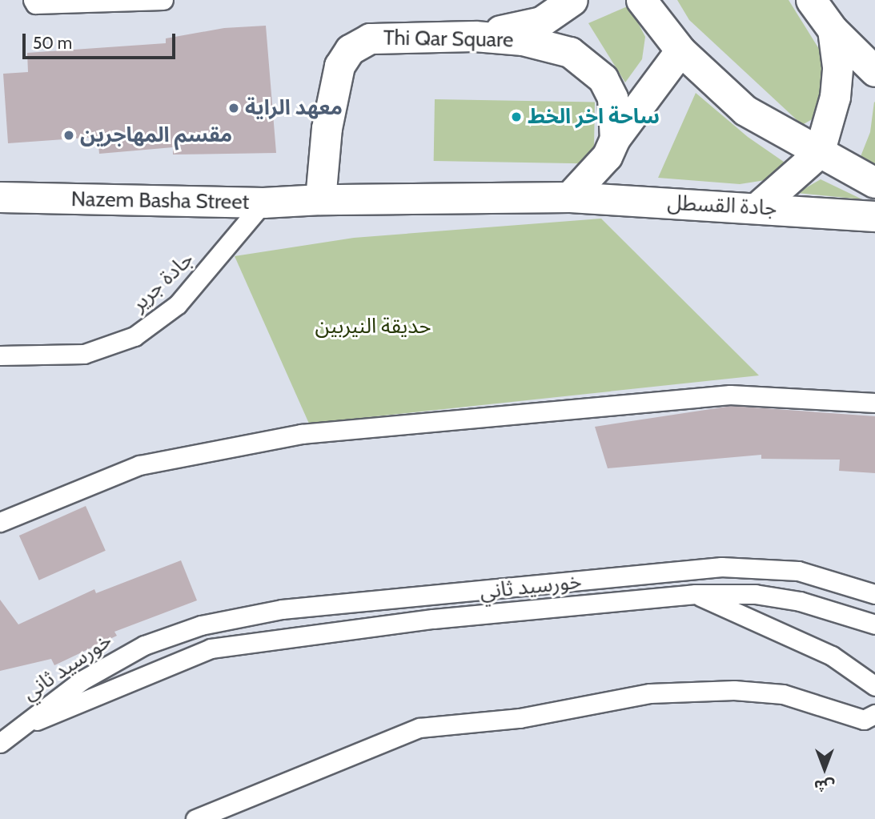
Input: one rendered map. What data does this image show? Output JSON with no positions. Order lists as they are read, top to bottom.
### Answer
{
  "streets": {
    "main road": ["Thi Qar Square", "Nazem Basha Street", "جادة القسطل"],
    "street": ["جادة جرير", "خورسيد ثاني"]
  },
  "crossings": [
    ["Thi Qar Square", "Nazem Basha Street"],
    ["Nazem Basha Street", "جادة جرير"]
  ],
  "parks": ["حديقة النيربين"],
  "places": ["معهد الراية", "ساحة اخر الخط", "مقسم المهاجرين"],
  "scale_bar": "50 m",
  "north": "bottom"
}
